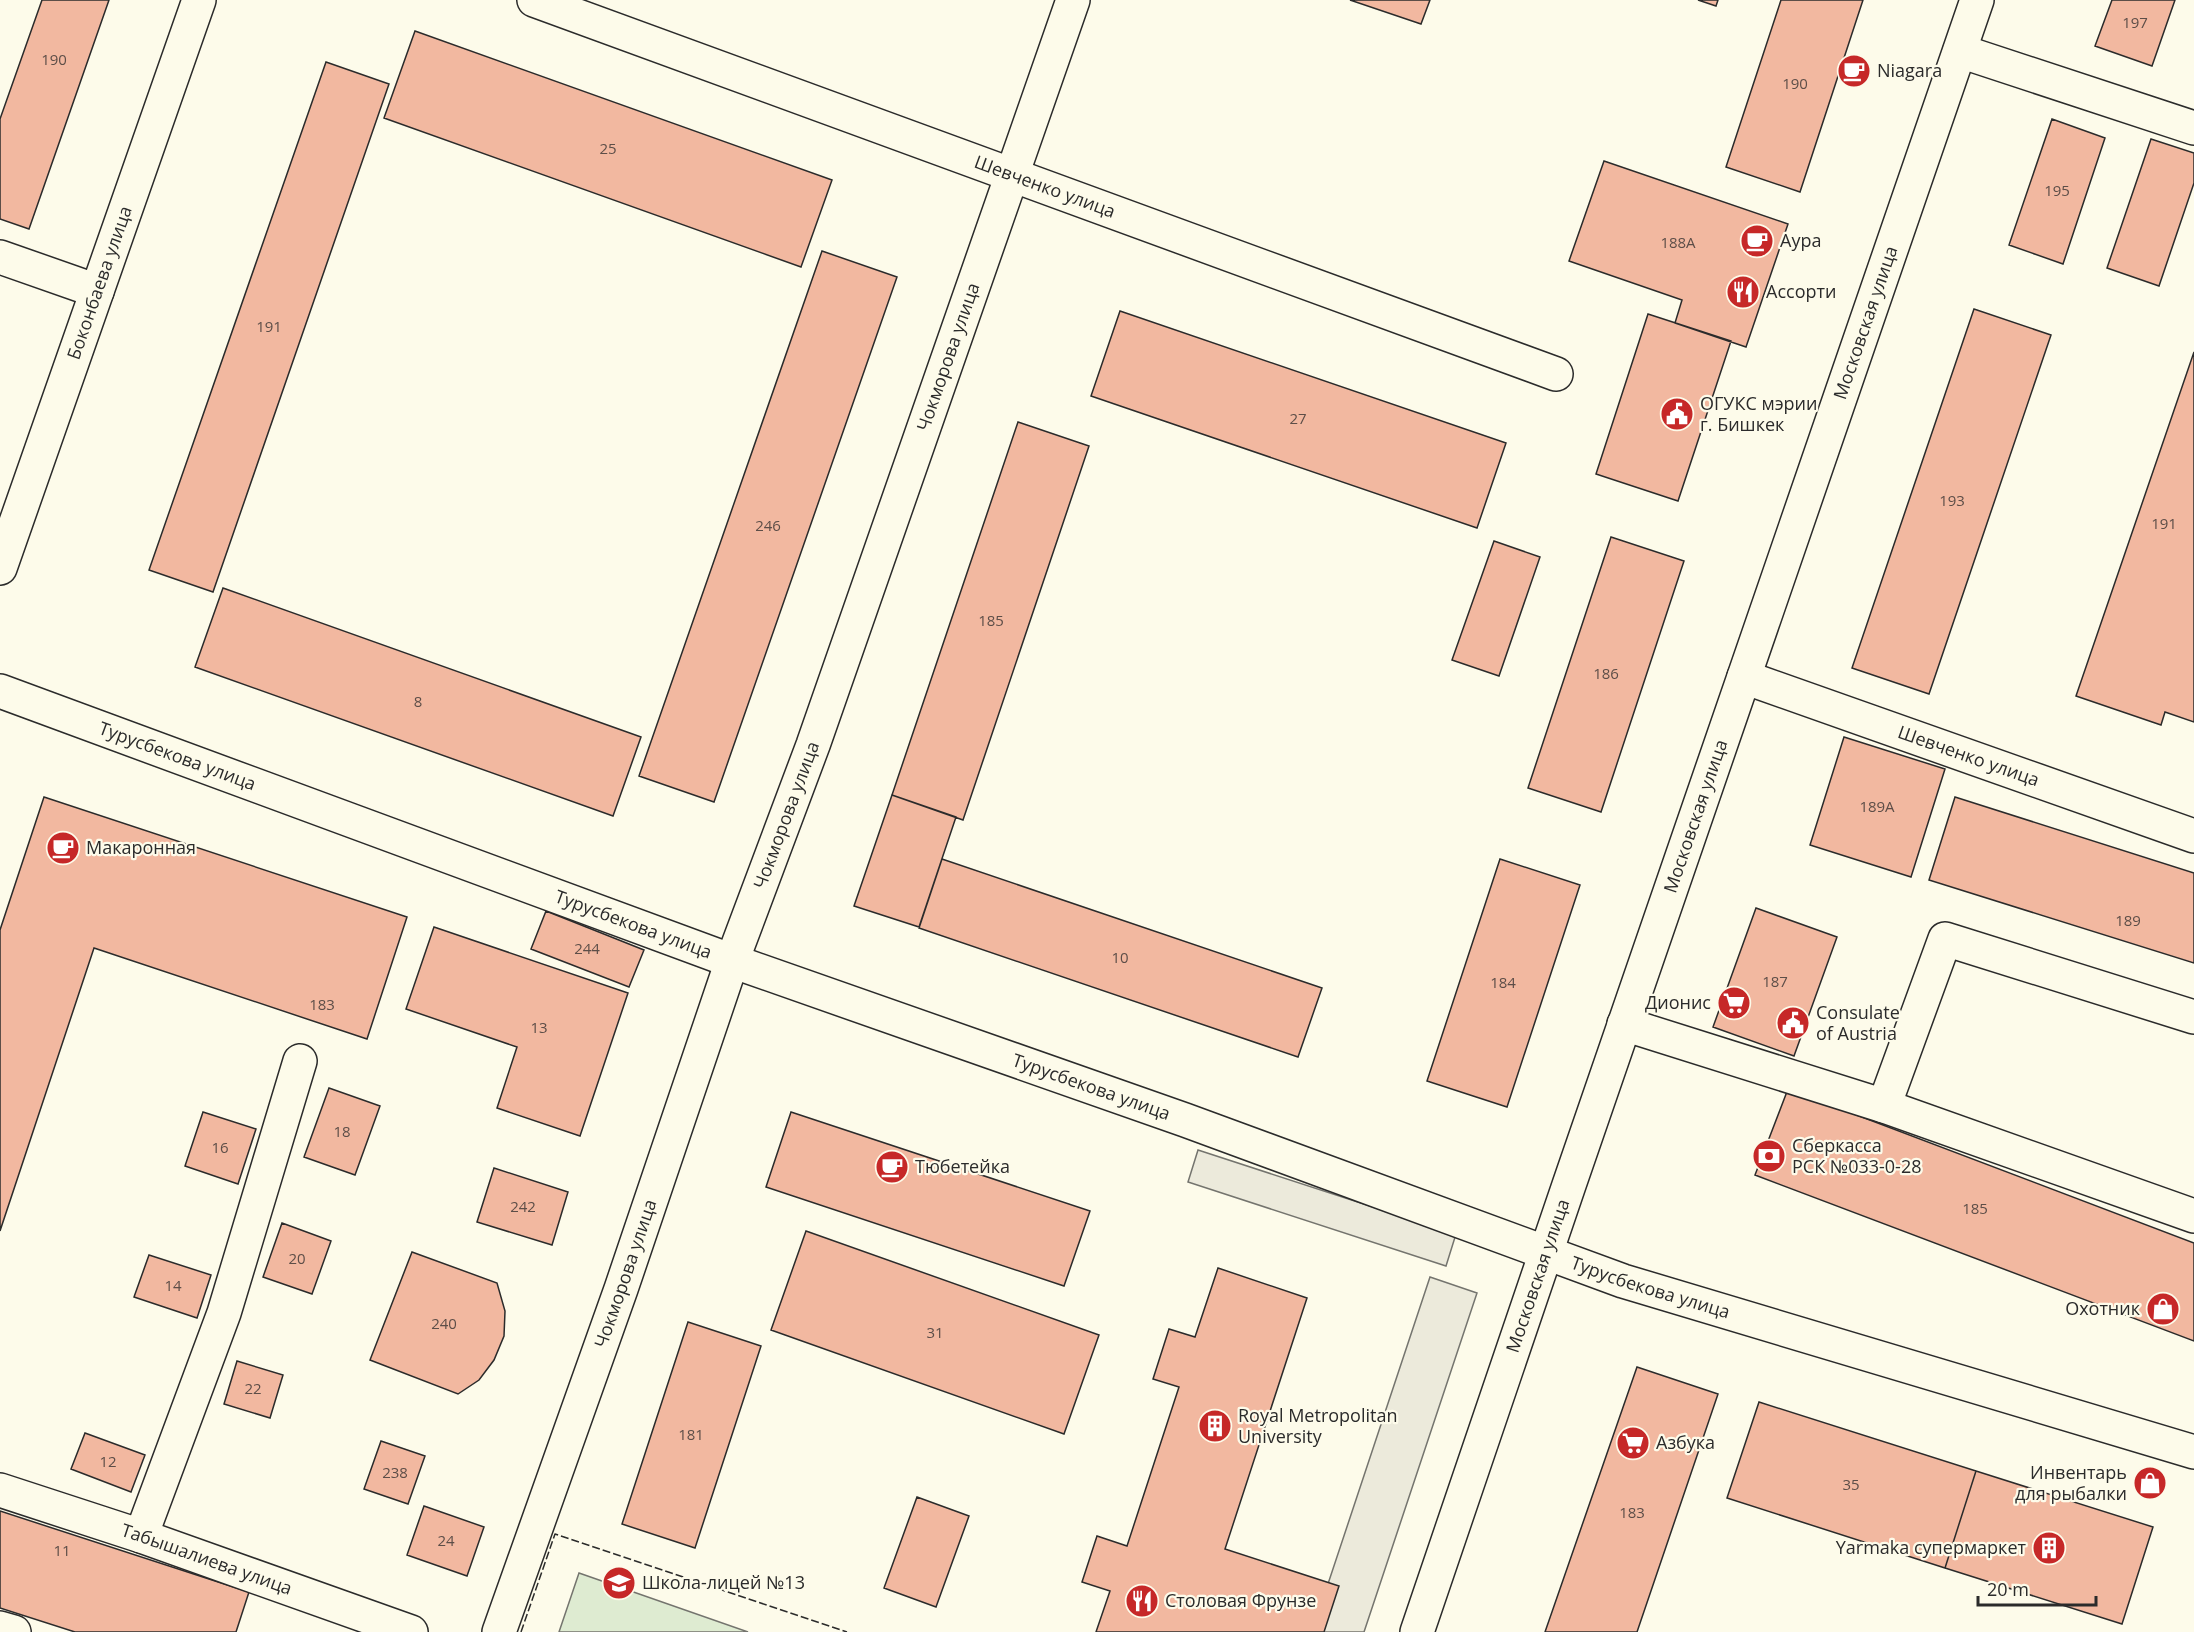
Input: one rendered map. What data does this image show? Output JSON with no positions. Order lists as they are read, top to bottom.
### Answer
{
  "streets": {
    "street": [
      "Шевченко улица",
      "Боконбаева улица",
      "Московская улица",
      "Чокморова улица",
      "Турусбекова улица",
      "Табышалиева улица"
    ]
  },
  "crossings": [
    ["Шевченко улица", "Московская улица"],
    ["Шевченко улица", "Чокморова улица"],
    ["Московская улица", "Турусбекова улица"],
    ["Чокморова улица", "Турусбекова улица"]
  ],
  "places": {
    "cafe": [
      "Niagara",
      "Аура",
      "Макаронная",
      "Тюбетейка"
    ],
    "restaurant": ["Ассорти", "Столовая Фрунзе"],
    "public building": ["ОГУКС мэрии г. Бишкек", "Consulate of Austria"],
    "supermarket": ["Дионис", "Азбука"],
    "bank": ["Сберкасса РСК №033-0-28"],
    "shop": ["Охотник", "Инвентарь для рыбалки"],
    "building": ["Royal Metropolitan University", "Yarmaka супермаркет"],
    "school or university": ["Школа-лицей №13"]
  },
  "house_numbers": [
    "197",
    "190",
    "190",
    "25",
    "195",
    "188А",
    "191",
    "27",
    "193",
    "191",
    "246",
    "185",
    "186",
    "8",
    "189А",
    "189",
    "244",
    "10",
    "187",
    "184",
    "183",
    "13",
    "18",
    "16",
    "242",
    "185",
    "20",
    "14",
    "240",
    "31",
    "22",
    "181",
    "12",
    "238",
    "35",
    "183",
    "24",
    "11"
  ],
  "scale_bar": "20 m"
}
